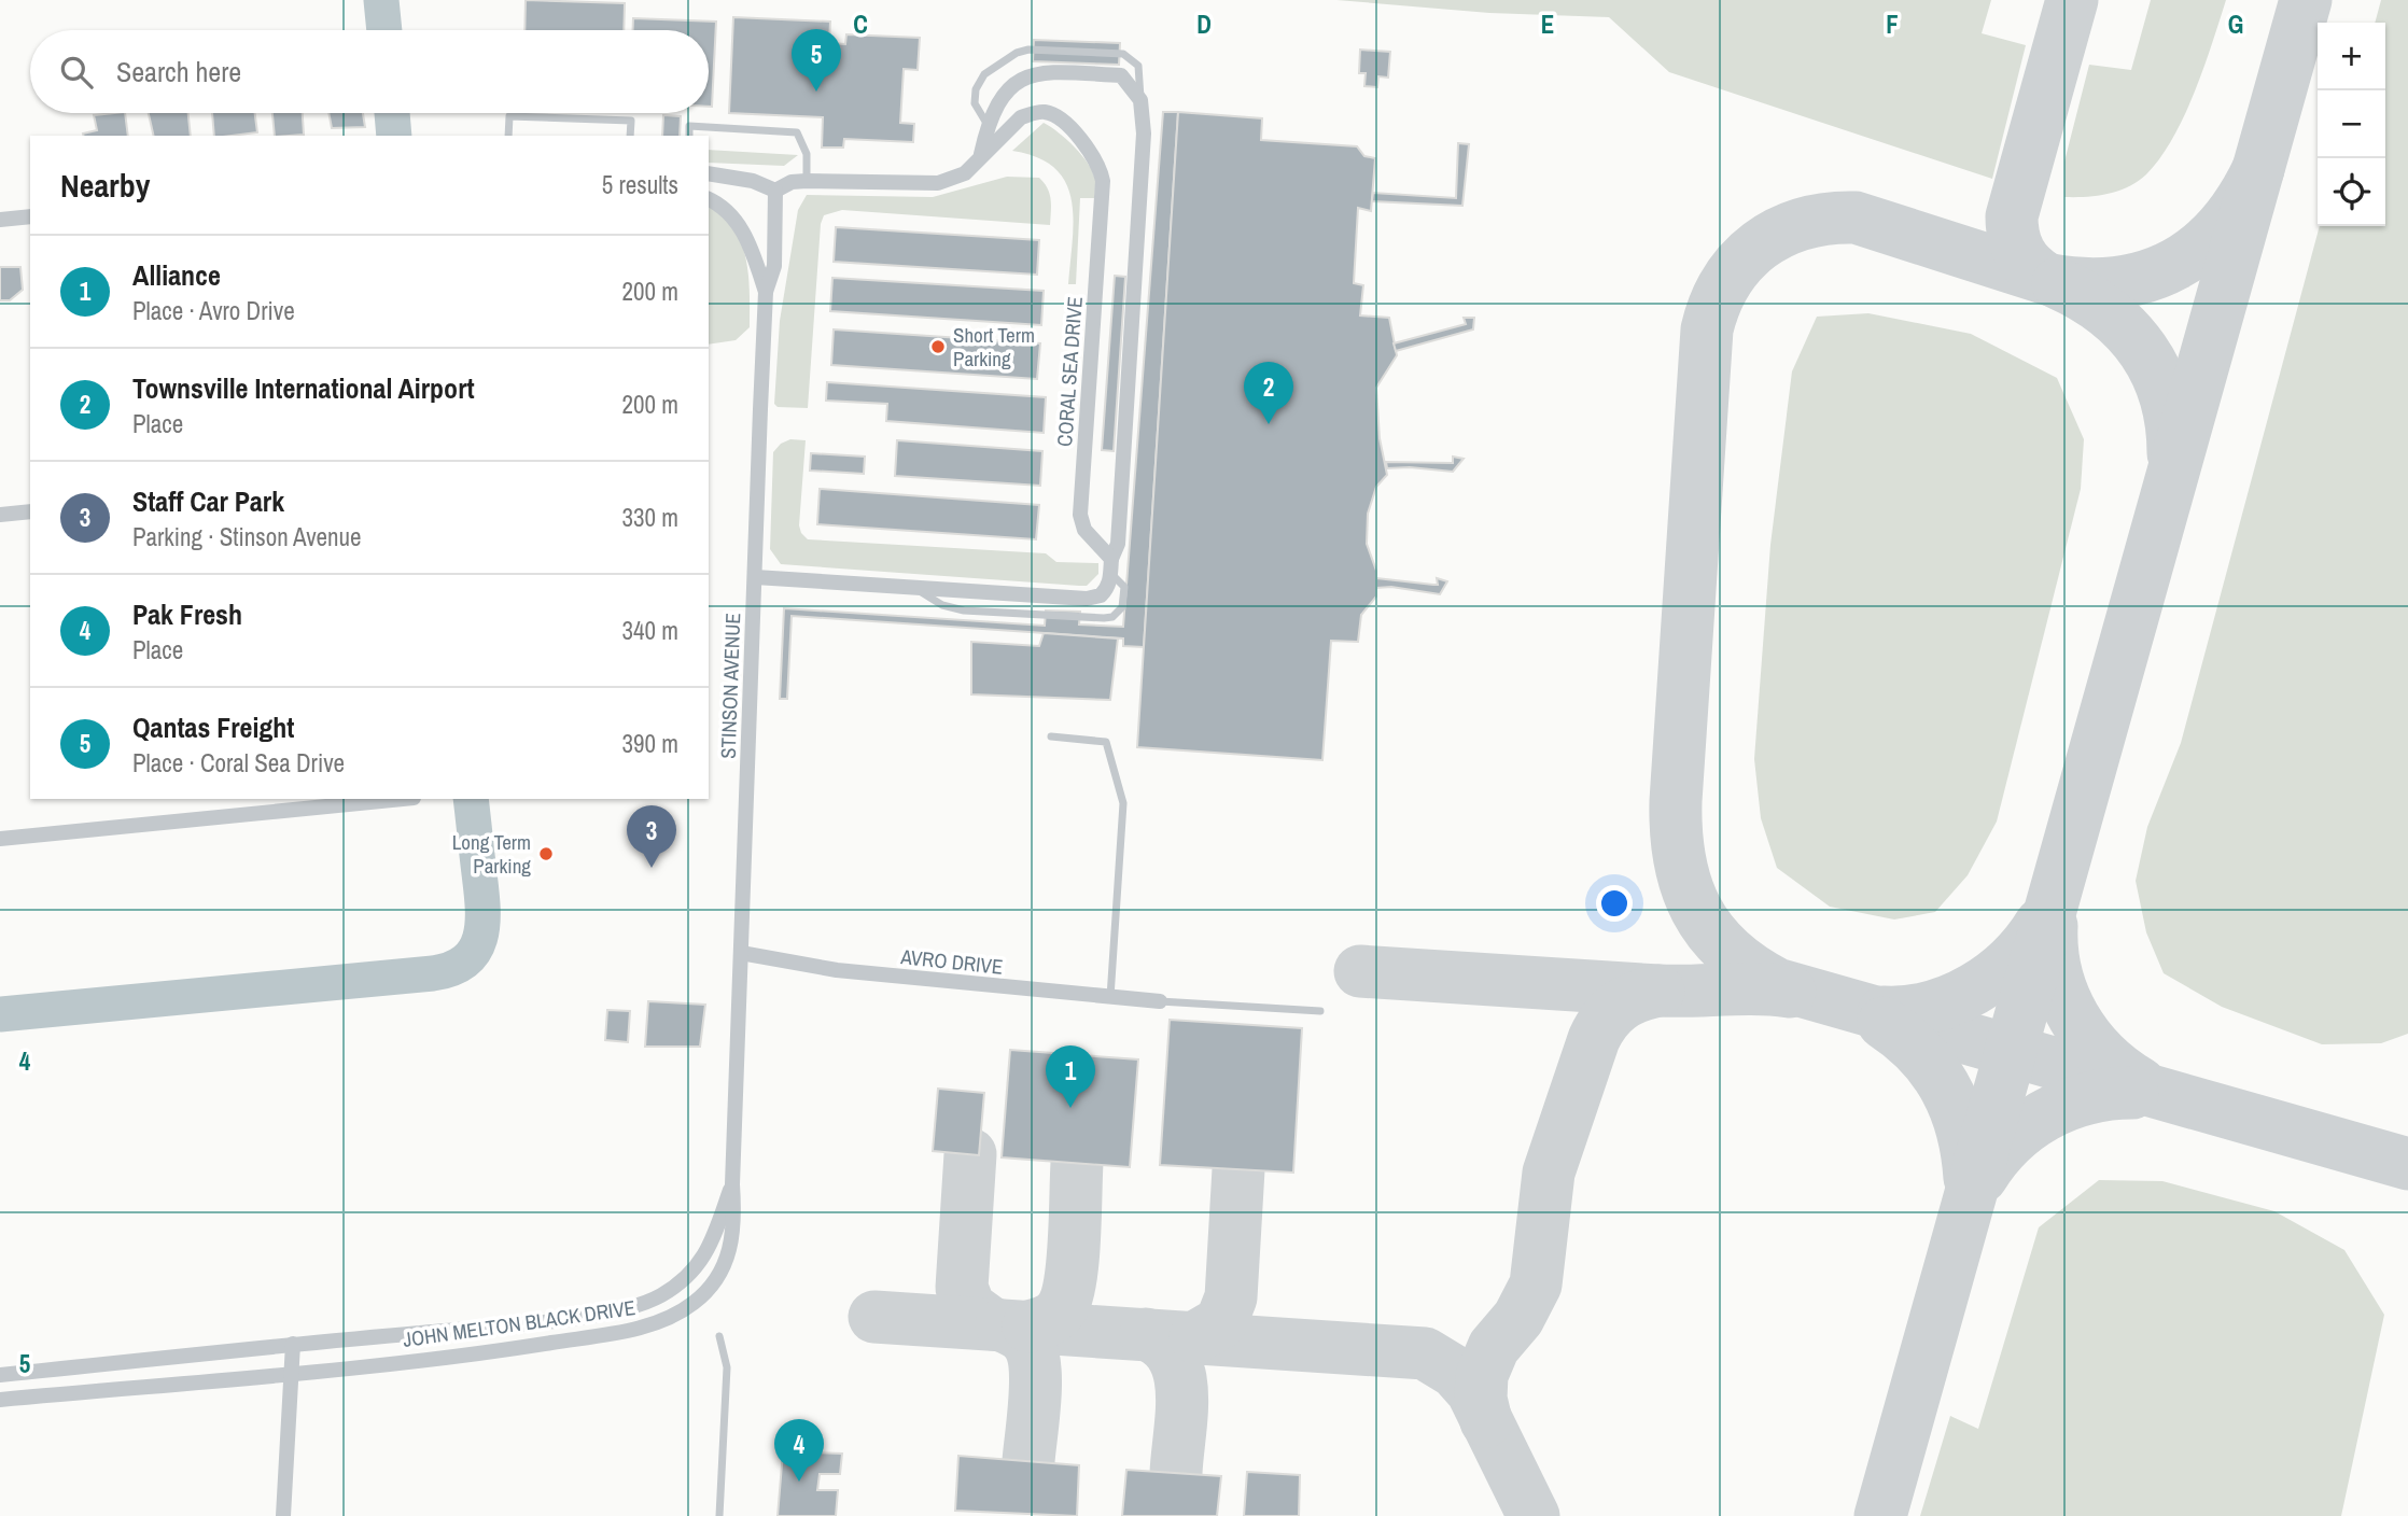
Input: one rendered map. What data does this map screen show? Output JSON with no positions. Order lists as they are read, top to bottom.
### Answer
{
  "streets": {
    "street": [
      "CORAL SEA DRIVE",
      "STINSON AVENUE",
      "AVRO DRIVE",
      "JOHN MELTON BLACK DRIVE"
    ]
  },
  "crossings": [
    ["CORAL SEA DRIVE", "STINSON AVENUE"],
    ["STINSON AVENUE", "AVRO DRIVE"],
    ["STINSON AVENUE", "JOHN MELTON BLACK DRIVE"]
  ],
  "places": ["Short Term Parking", "Long Term Parking"],
  "page": {
    "map_buttons": ["+", "−"],
    "pins": [
      "5",
      "2",
      "3",
      "1",
      "4"
    ],
    "search": "Search here",
    "heading": ["Nearby", "5 results"],
    "list": [
      {
        "mark": "1",
        "name": "Alliance",
        "note": "Place · Avro Drive",
        "value": "200 m"
      },
      {
        "mark": "2",
        "name": "Townsville International Airport",
        "note": "Place",
        "value": "200 m"
      },
      {
        "mark": "3",
        "name": "Staff Car Park",
        "note": "Parking · Stinson Avenue",
        "value": "330 m"
      },
      {
        "mark": "4",
        "name": "Pak Fresh",
        "note": "Place",
        "value": "340 m"
      },
      {
        "mark": "5",
        "name": "Qantas Freight",
        "note": "Place · Coral Sea Drive",
        "value": "390 m"
      }
    ]
  },
  "grid": {
    "columns": [
      "C",
      "D",
      "E",
      "F",
      "G"
    ],
    "rows": ["4", "5"]
  }
}
